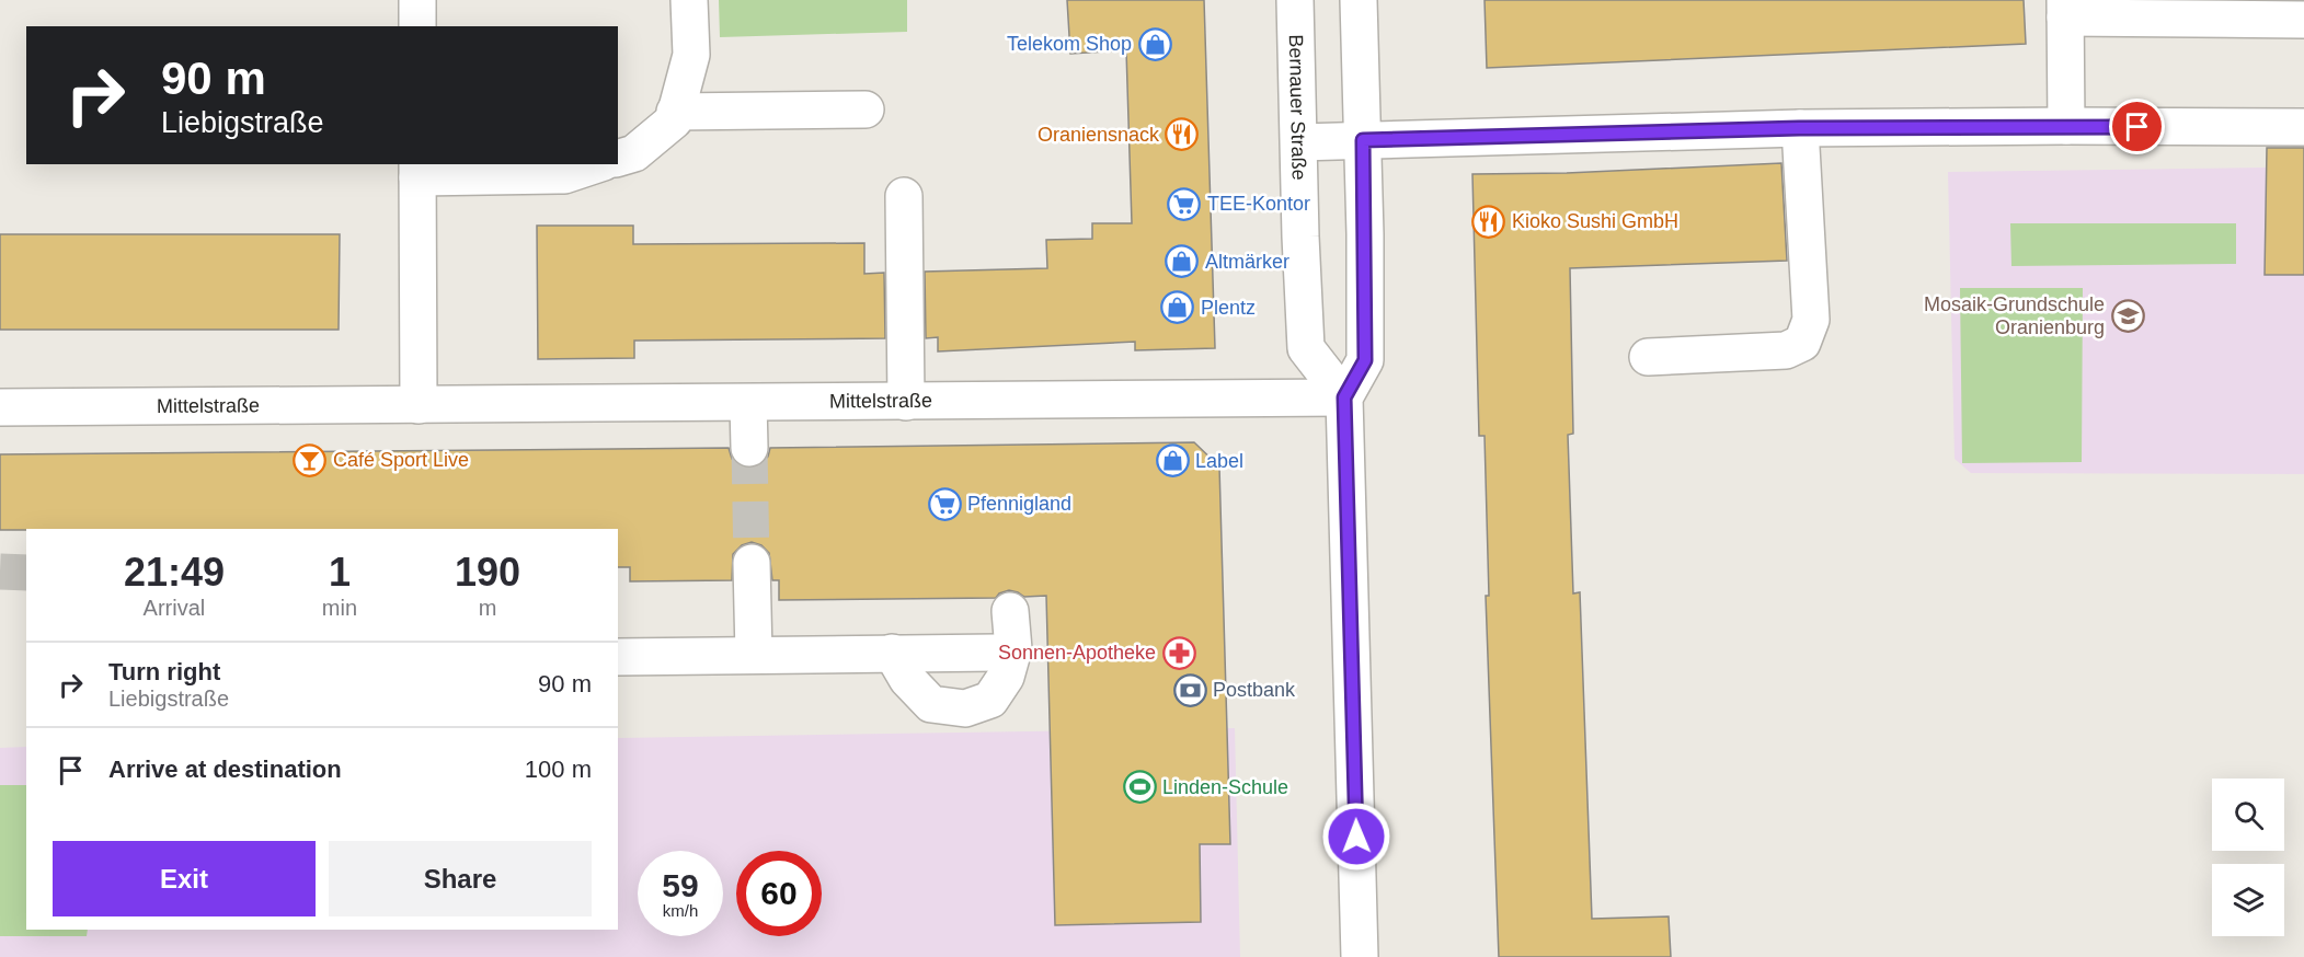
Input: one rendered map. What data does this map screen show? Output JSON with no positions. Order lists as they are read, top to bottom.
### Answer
{
  "streets": {
    "street": ["Bernauer Straße", "Mittelstraße"]
  },
  "crossings": [
    ["Bernauer Straße", "Mittelstraße"]
  ],
  "places": {
    "shop": [
      "Telekom Shop",
      "Altmärker",
      "Plentz",
      "Label"
    ],
    "restaurant": ["Oraniensnack", "Kioko Sushi GmbH"],
    "supermarket": ["TEE-Kontor", "Pfennigland"],
    "school or university": ["Mosaik-Grundschule Oranienburg"],
    "bar": ["Café Sport Live"],
    "pharmacy": ["Sonnen-Apotheke"],
    "bank": ["Postbank"],
    "sports": ["Linden-Schule"]
  },
  "page": {
    "turn": ["90 m", "Liebigstraße"],
    "eta": [
      "21:49",
      "Arrival",
      "1",
      "min",
      "190",
      "m"
    ],
    "list": [
      {
        "name": "Turn right",
        "note": "Liebigstraße",
        "value": "90 m"
      },
      {
        "name": "Arrive at destination",
        "value": "100 m"
      }
    ],
    "buttons": ["Exit", "Share"],
    "speed": "59 km/h",
    "limit": "60"
  }
}
